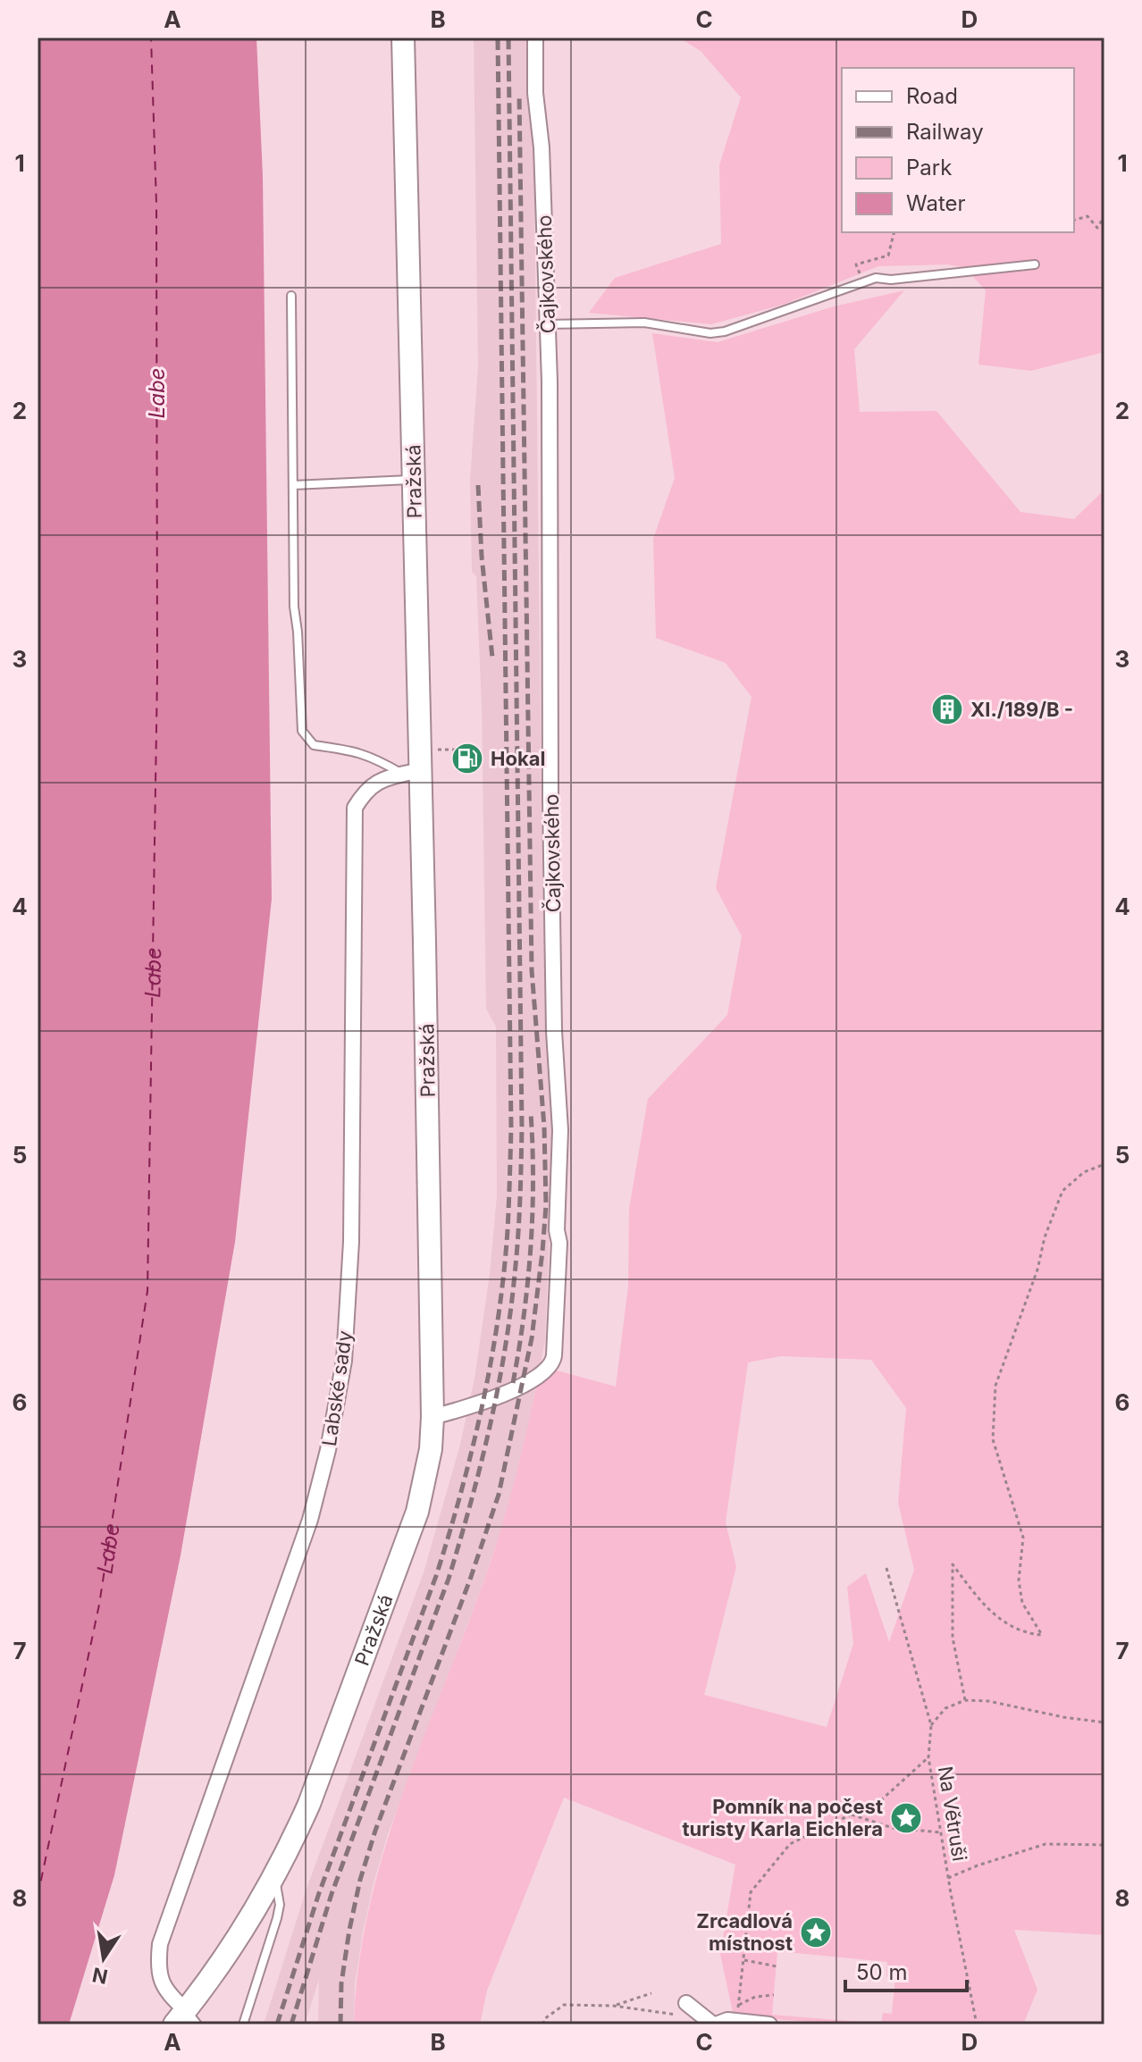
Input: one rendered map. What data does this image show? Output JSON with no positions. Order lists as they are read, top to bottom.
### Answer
{
  "streets": {
    "main road": ["Pražská"],
    "street": ["Čajkovského", "Labské sady"],
    "path": ["Na Větruši"]
  },
  "crossings": [
    ["Čajkovského", "Pražská"],
    ["Pražská", "Labské sady"]
  ],
  "water": ["Labe"],
  "places": {
    "building": ["XI./189/B -"],
    "fuel station": ["Hokal"],
    "place": ["Pomník na počest turisty Karla Eichlera", "Zrcadlová místnost"]
  },
  "legend": [
    "Road",
    "Railway",
    "Park",
    "Water"
  ],
  "scale_bar": "50 m",
  "north": "bottom",
  "grid": {
    "columns": [
      "A",
      "B",
      "C",
      "D"
    ],
    "rows": [
      "1",
      "2",
      "3",
      "4",
      "5",
      "6",
      "7",
      "8"
    ]
  }
}
